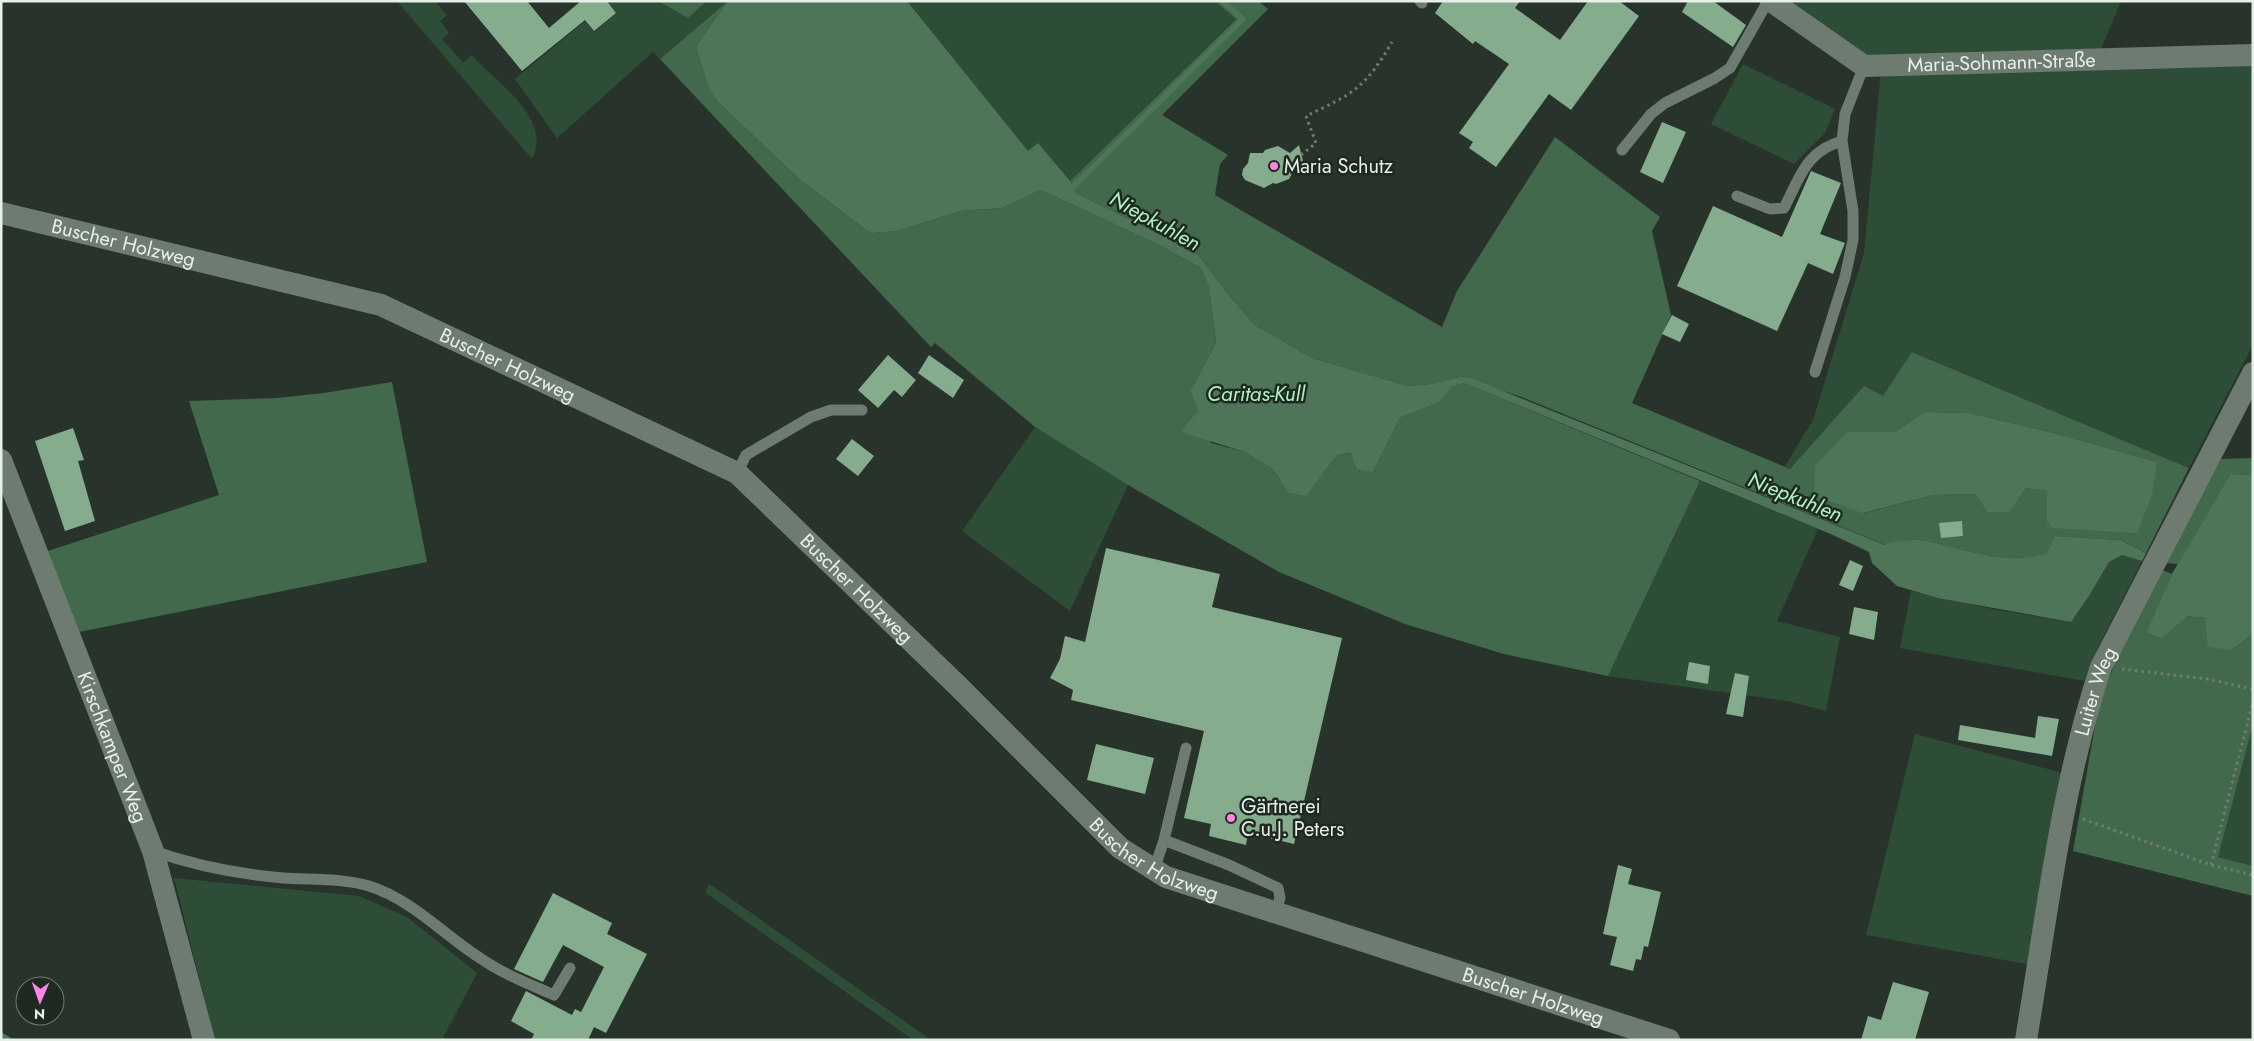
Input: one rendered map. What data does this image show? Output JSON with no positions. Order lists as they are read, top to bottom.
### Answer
{
  "streets": {
    "street": [
      "Maria-Sohmann-Straße",
      "Buscher Holzweg",
      "Luiter Weg",
      "Kirschkamper Weg"
    ]
  },
  "water": ["Niepkuhlen", "Caritas-Kull"],
  "places": ["Maria Schutz", "Gärtnerei C.u.J. Peters"],
  "north": "bottom"
}
